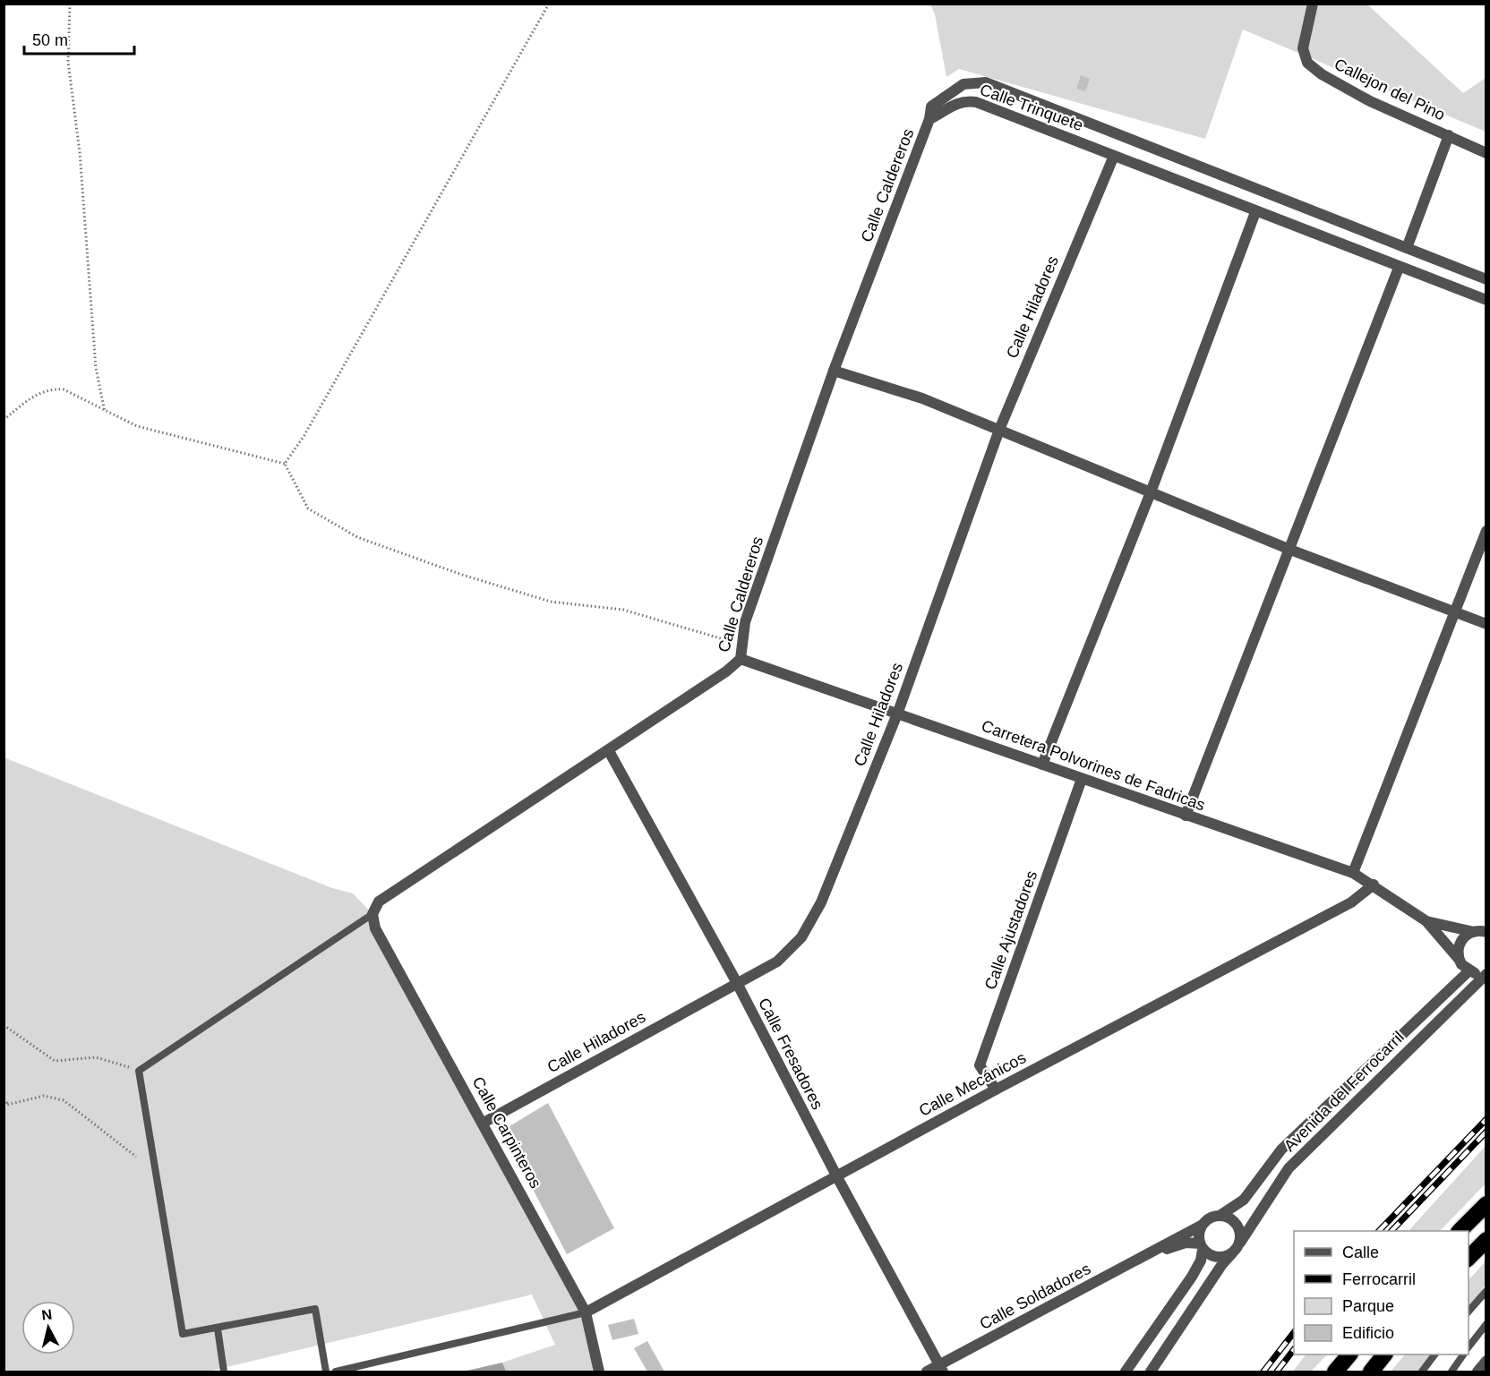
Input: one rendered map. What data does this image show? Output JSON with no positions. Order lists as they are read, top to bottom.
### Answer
{
  "streets": {
    "street": [
      "Callejon del Pino",
      "Calle Trinquete",
      "Calle Caldereros",
      "Calle Hiladores",
      "Carretera Polvorines de Fadricas",
      "Calle Ajustadores",
      "Calle Fresadores",
      "Calle Mecánicos",
      "Avenida del Ferrocarril",
      "Calle Carpinteros",
      "Calle Soldadores"
    ]
  },
  "crossings": [
    ["Calle Trinquete", "Calle Caldereros"],
    ["Calle Trinquete", "Calle Hiladores"],
    ["Calle Caldereros", "Carretera Polvorines de Fadricas"],
    ["Calle Caldereros", "Calle Fresadores"],
    ["Calle Caldereros", "Calle Carpinteros"],
    ["Calle Hiladores", "Carretera Polvorines de Fadricas"],
    ["Calle Hiladores", "Calle Fresadores"],
    ["Calle Hiladores", "Calle Carpinteros"],
    ["Carretera Polvorines de Fadricas", "Calle Ajustadores"],
    ["Carretera Polvorines de Fadricas", "Calle Mecánicos"],
    ["Carretera Polvorines de Fadricas", "Avenida del Ferrocarril"],
    ["Calle Ajustadores", "Calle Mecánicos"],
    ["Calle Fresadores", "Calle Mecánicos"],
    ["Calle Fresadores", "Calle Soldadores"],
    ["Calle Mecánicos", "Calle Carpinteros"],
    ["Avenida del Ferrocarril", "Calle Soldadores"]
  ],
  "legend": [
    "Calle",
    "Ferrocarril",
    "Parque",
    "Edificio"
  ],
  "scale_bar": "50 m",
  "north": "top"
}
